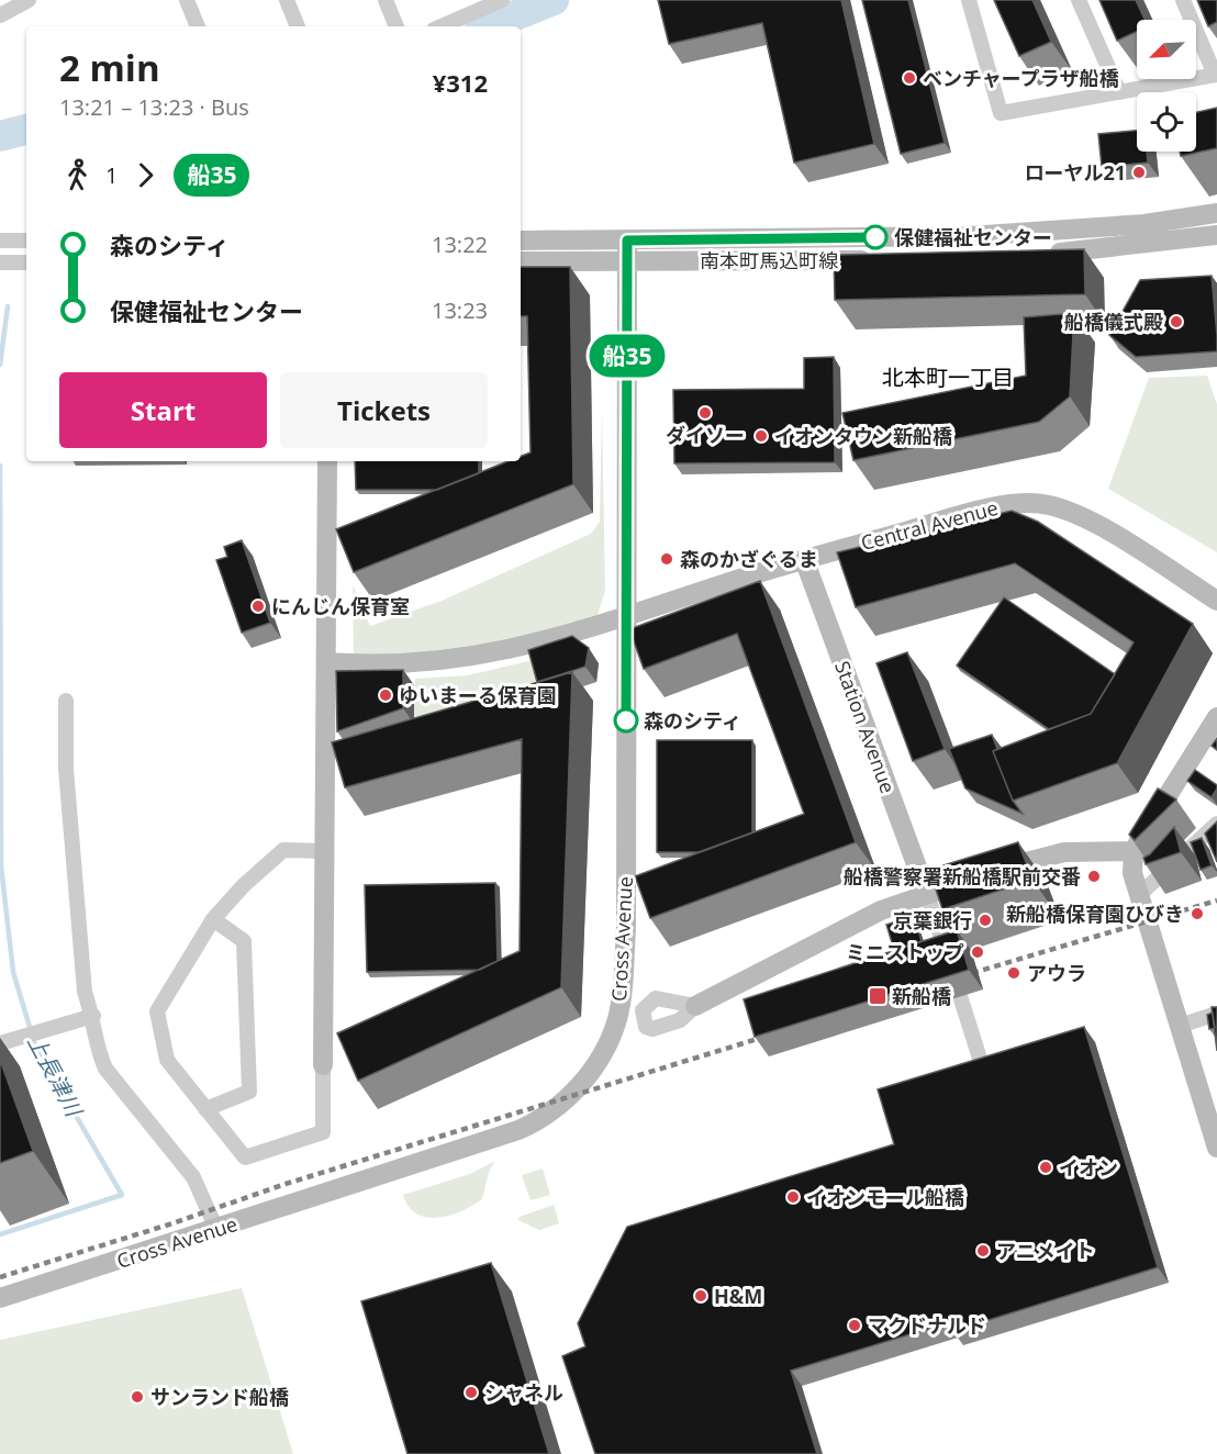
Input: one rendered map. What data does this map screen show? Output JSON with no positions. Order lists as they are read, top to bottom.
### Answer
{
  "streets": {
    "street": [
      "南本町馬込町線",
      "Central Avenue",
      "Station Avenue",
      "Cross Avenue"
    ]
  },
  "crossings": [
    ["南本町馬込町線", "Cross Avenue"],
    ["Central Avenue", "Station Avenue"],
    ["Central Avenue", "Cross Avenue"]
  ],
  "districts": ["北本町一丁目"],
  "water": ["上長津川"],
  "places": {
    "other": [
      "ベンチャープラザ船橋",
      "ローヤル21",
      "保健福祉センター",
      "船橋儀式殿",
      "ダイソー",
      "イオンタウン新船橋",
      "森のかざぐるま",
      "にんじん保育室",
      "ゆいまーる保育園",
      "森のシティ",
      "船橋警察署新船橋駅前交番",
      "新船橋保育園ひびき",
      "京葉銀行",
      "ミニストップ",
      "アウラ",
      "イオン",
      "イオンモール船橋",
      "アニメイト",
      "H&M",
      "マクドナルド",
      "シャネル",
      "サンランド船橋"
    ],
    "transit": ["新船橋"]
  },
  "lines": ["bus line 船35"],
  "north": "bottom left",
  "page": {
    "on_map": "船35",
    "heading": ["2 min", "13:21 – 13:23 · Bus", "¥312"],
    "legs": ["1", "船35"],
    "list": [
      {
        "name": "森のシティ",
        "value": "13:22"
      },
      {
        "name": "保健福祉センター",
        "value": "13:23"
      }
    ],
    "buttons": ["Start", "Tickets"]
  }
}
